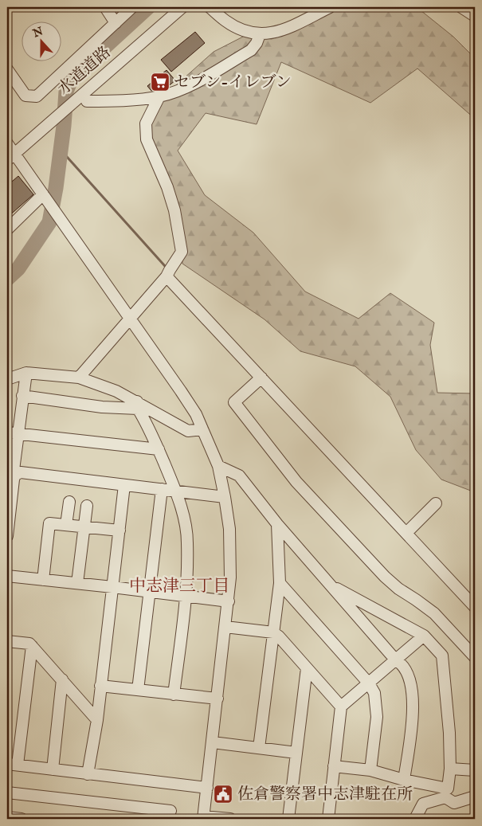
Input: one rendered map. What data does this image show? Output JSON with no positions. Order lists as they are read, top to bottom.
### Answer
{
  "streets": {
    "street": ["水道道路"]
  },
  "districts": ["中志津三丁目"],
  "places": {
    "supermarket": ["セブン-イレブン"],
    "public building": ["佐倉警察署中志津駐在所"]
  },
  "north": "top"
}
